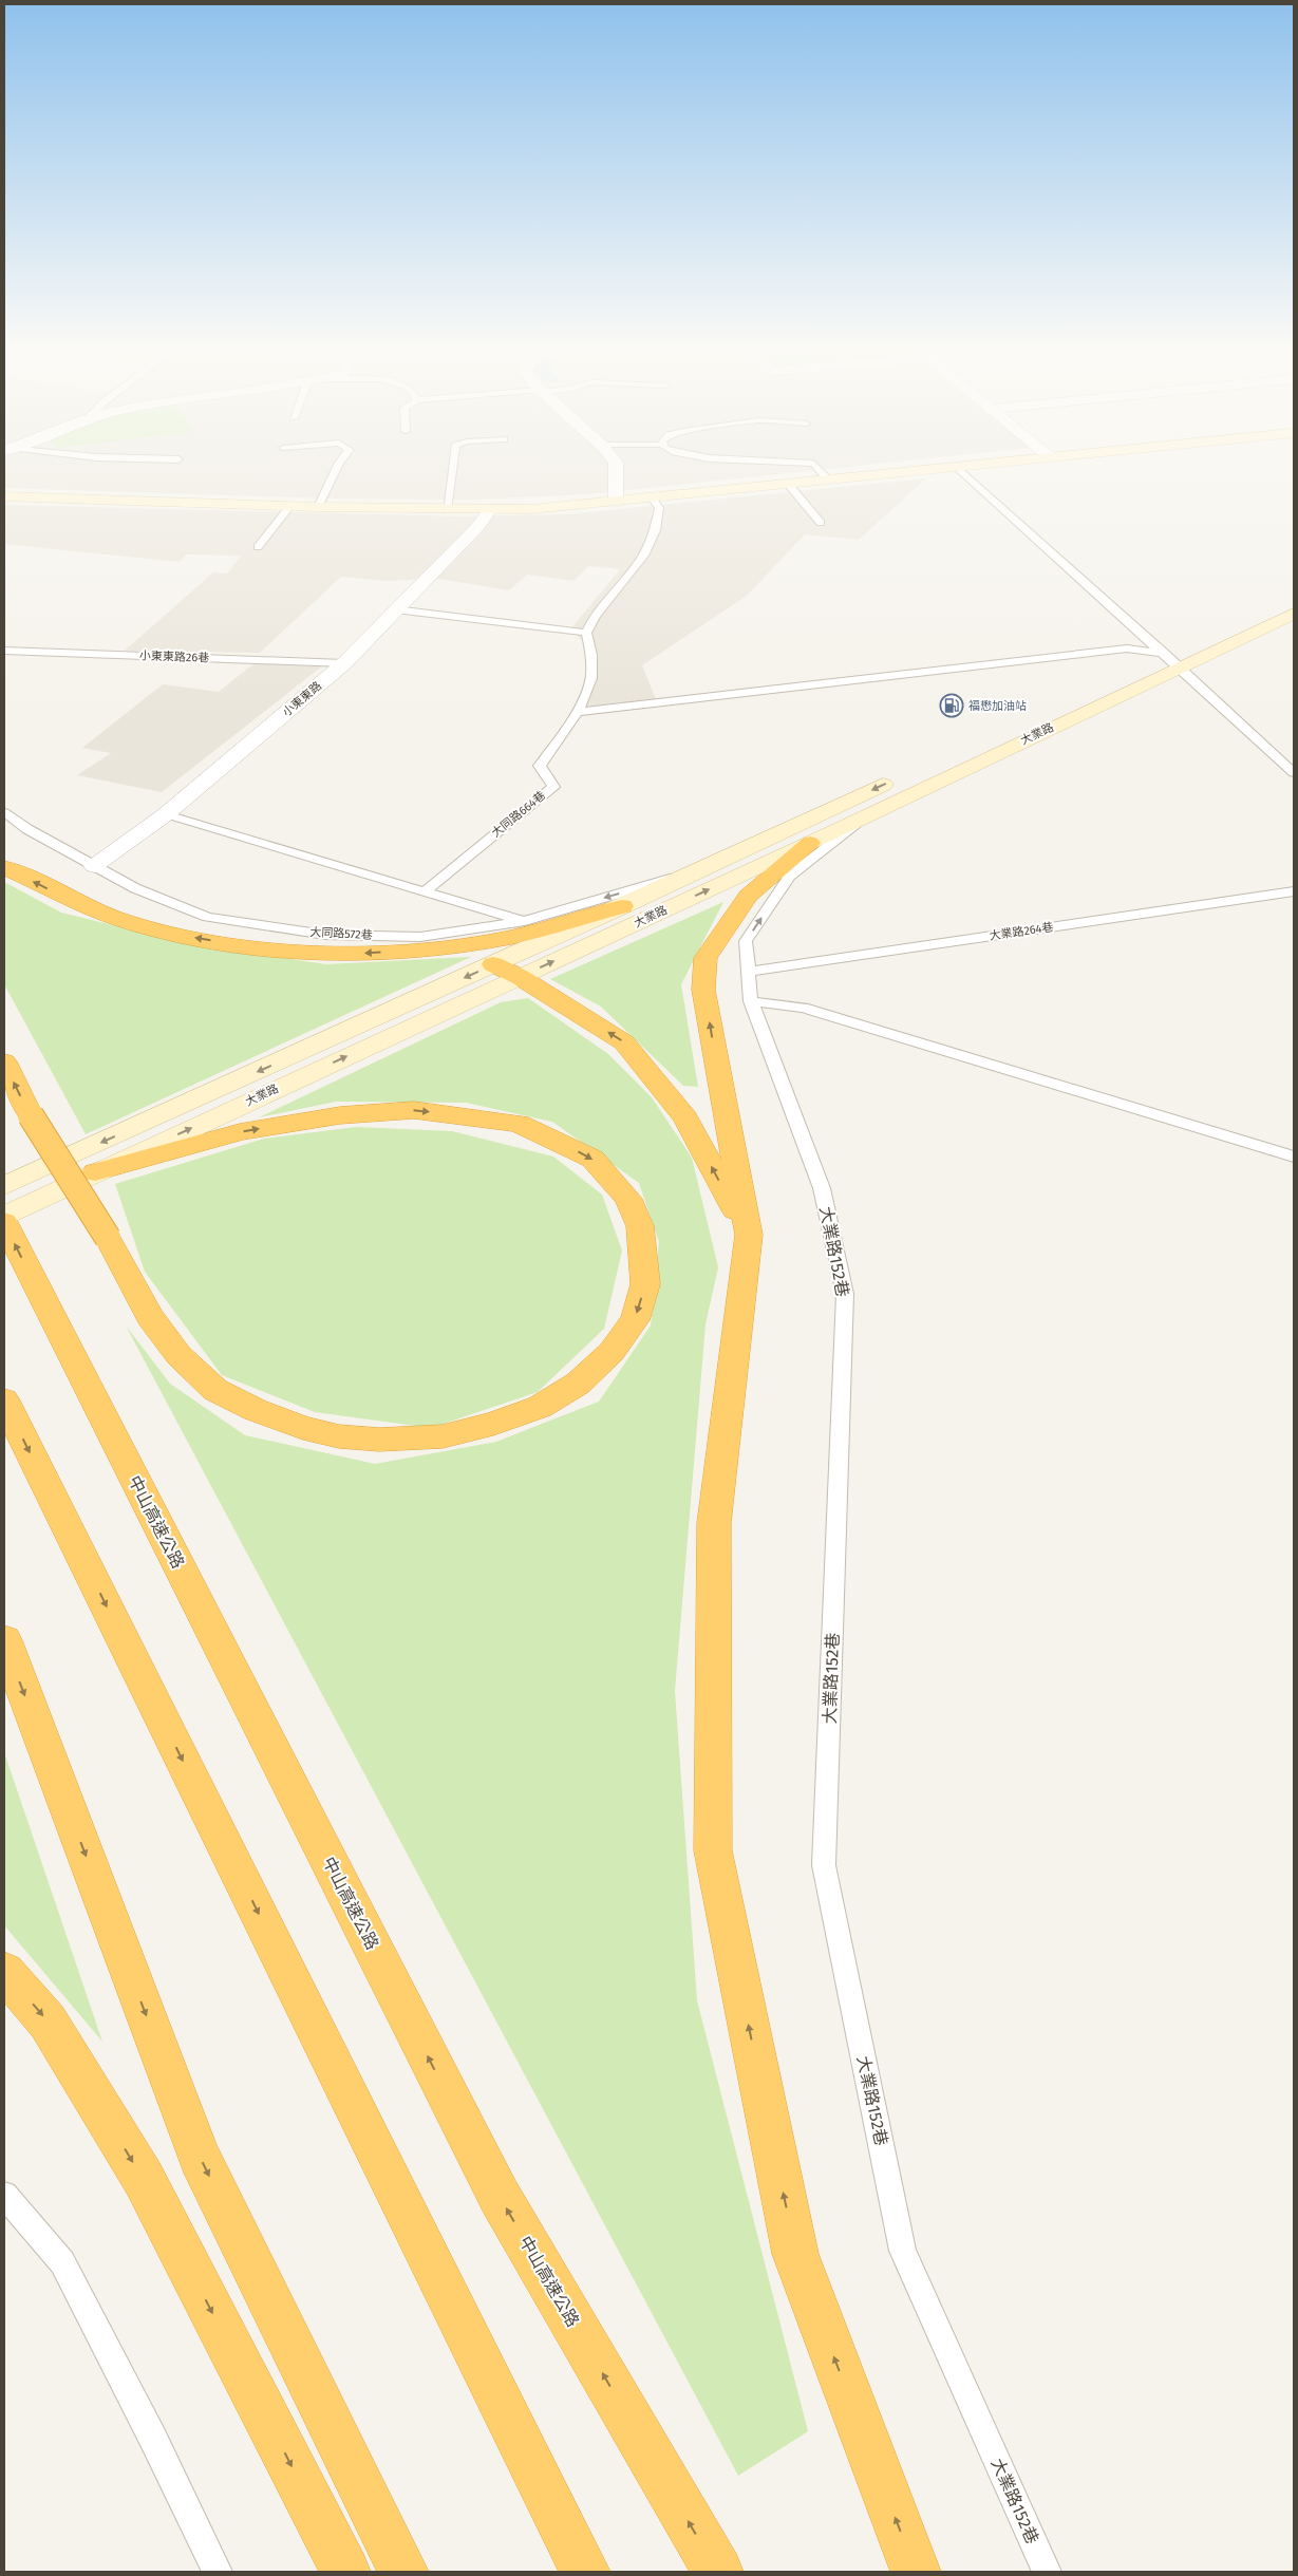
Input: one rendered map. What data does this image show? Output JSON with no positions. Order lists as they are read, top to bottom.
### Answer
{
  "streets": {
    "highway": ["中山高速公路"],
    "main road": ["大業路"],
    "street": ["小東東路"],
    "lane": [
      "小東東路26巷",
      "大同路664巷",
      "大業路264巷",
      "大同路572巷",
      "大業路152巷"
    ]
  },
  "crossings": [
    ["小東東路26巷", "小東東路"],
    ["小東東路", "大同路572巷"],
    ["大業路", "大同路572巷"],
    ["大業路", "大業路152巷"],
    ["大業路264巷", "大業路152巷"]
  ],
  "places": {
    "fuel station": ["福懋加油站"]
  }
}
